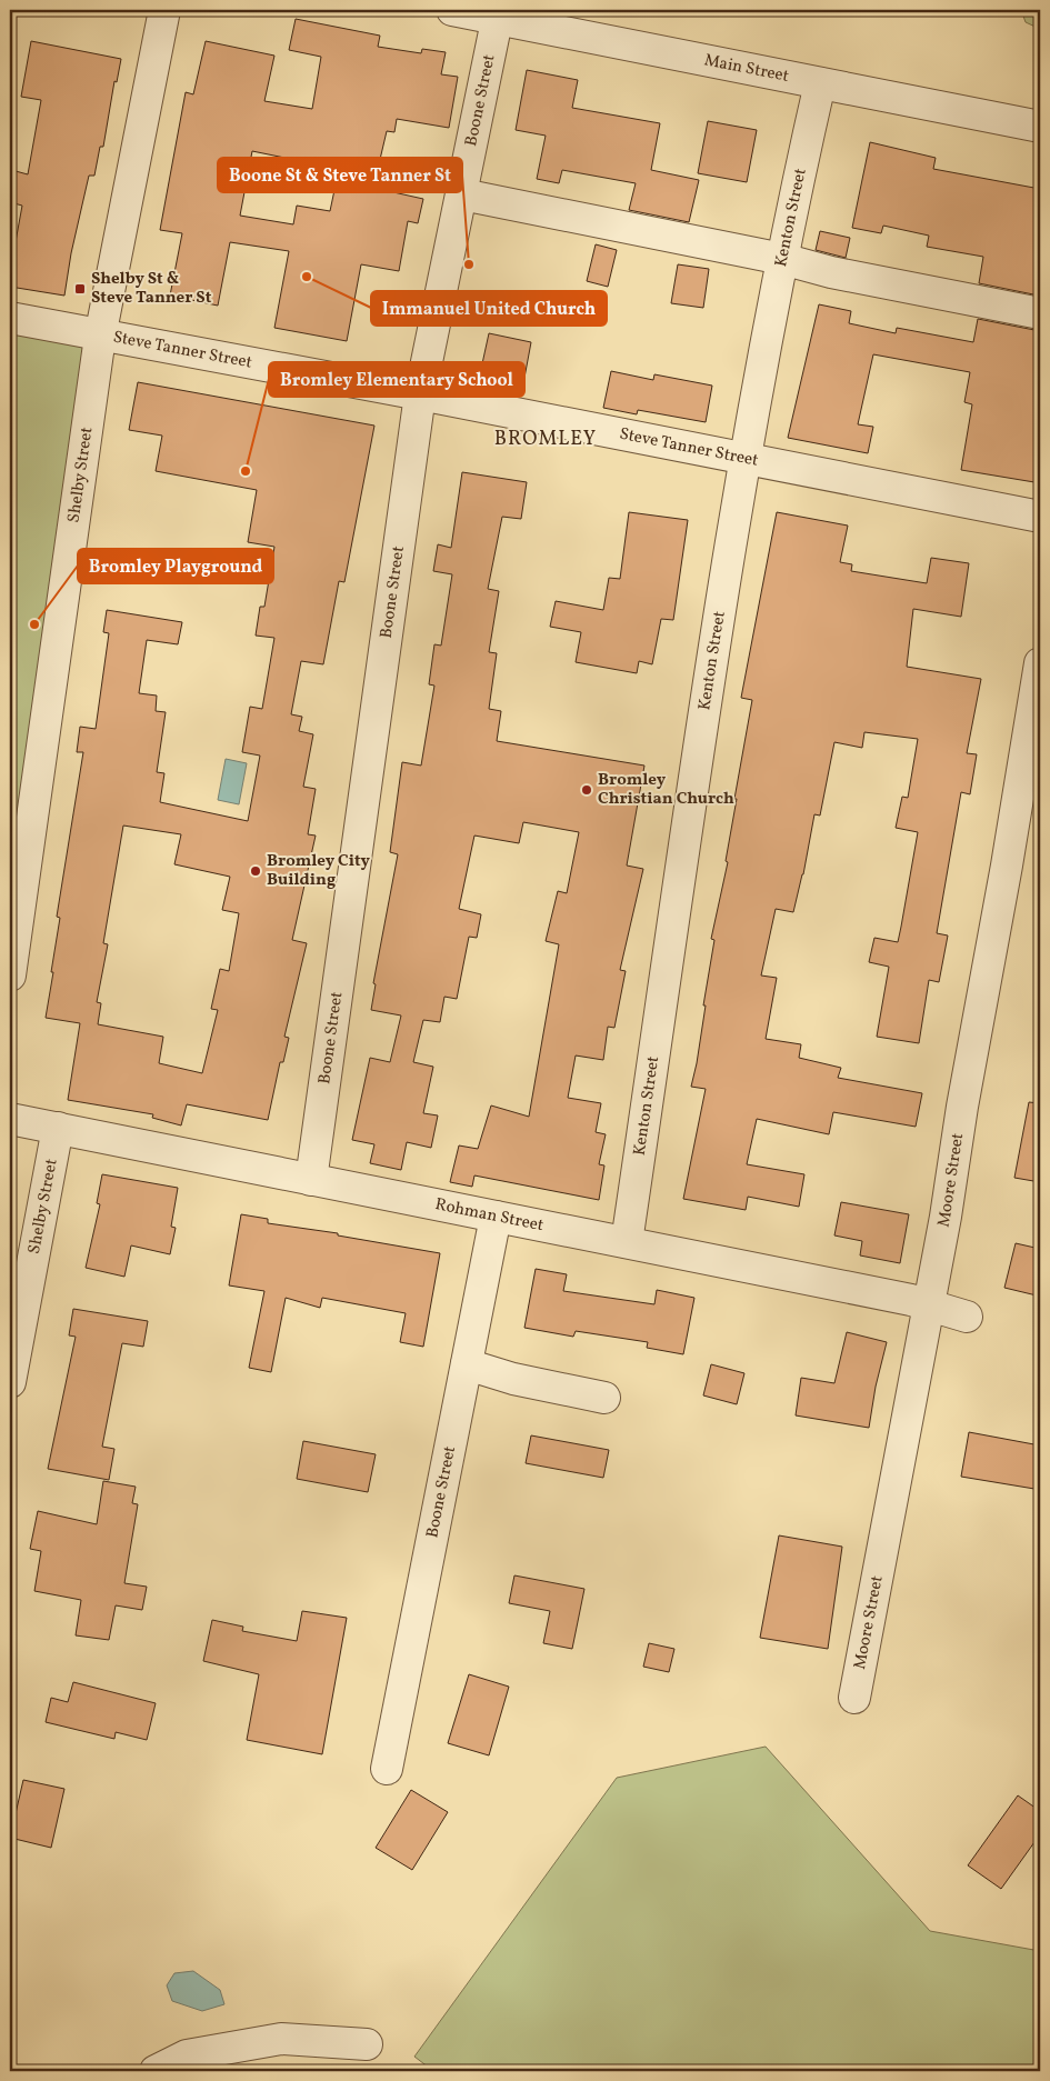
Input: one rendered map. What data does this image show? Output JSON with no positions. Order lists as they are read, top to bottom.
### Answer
{
  "streets": {
    "street": [
      "Main Street",
      "Boone Street",
      "Kenton Street",
      "Steve Tanner Street",
      "Shelby Street",
      "Moore Street",
      "Rohman Street"
    ]
  },
  "crossings": [
    ["Main Street", "Boone Street"],
    ["Main Street", "Kenton Street"],
    ["Boone Street", "Steve Tanner Street"],
    ["Boone Street", "Rohman Street"],
    ["Kenton Street", "Steve Tanner Street"],
    ["Kenton Street", "Rohman Street"],
    ["Steve Tanner Street", "Shelby Street"],
    ["Shelby Street", "Rohman Street"],
    ["Moore Street", "Rohman Street"]
  ],
  "districts": ["BROMLEY"],
  "places": {
    "other": [
      "Boone St & Steve Tanner St",
      "Immanuel United Church",
      "Bromley Elementary School",
      "Bromley Playground",
      "Bromley Christian Church",
      "Bromley City Building"
    ],
    "transit": ["Shelby St & Steve Tanner St"]
  }
}
